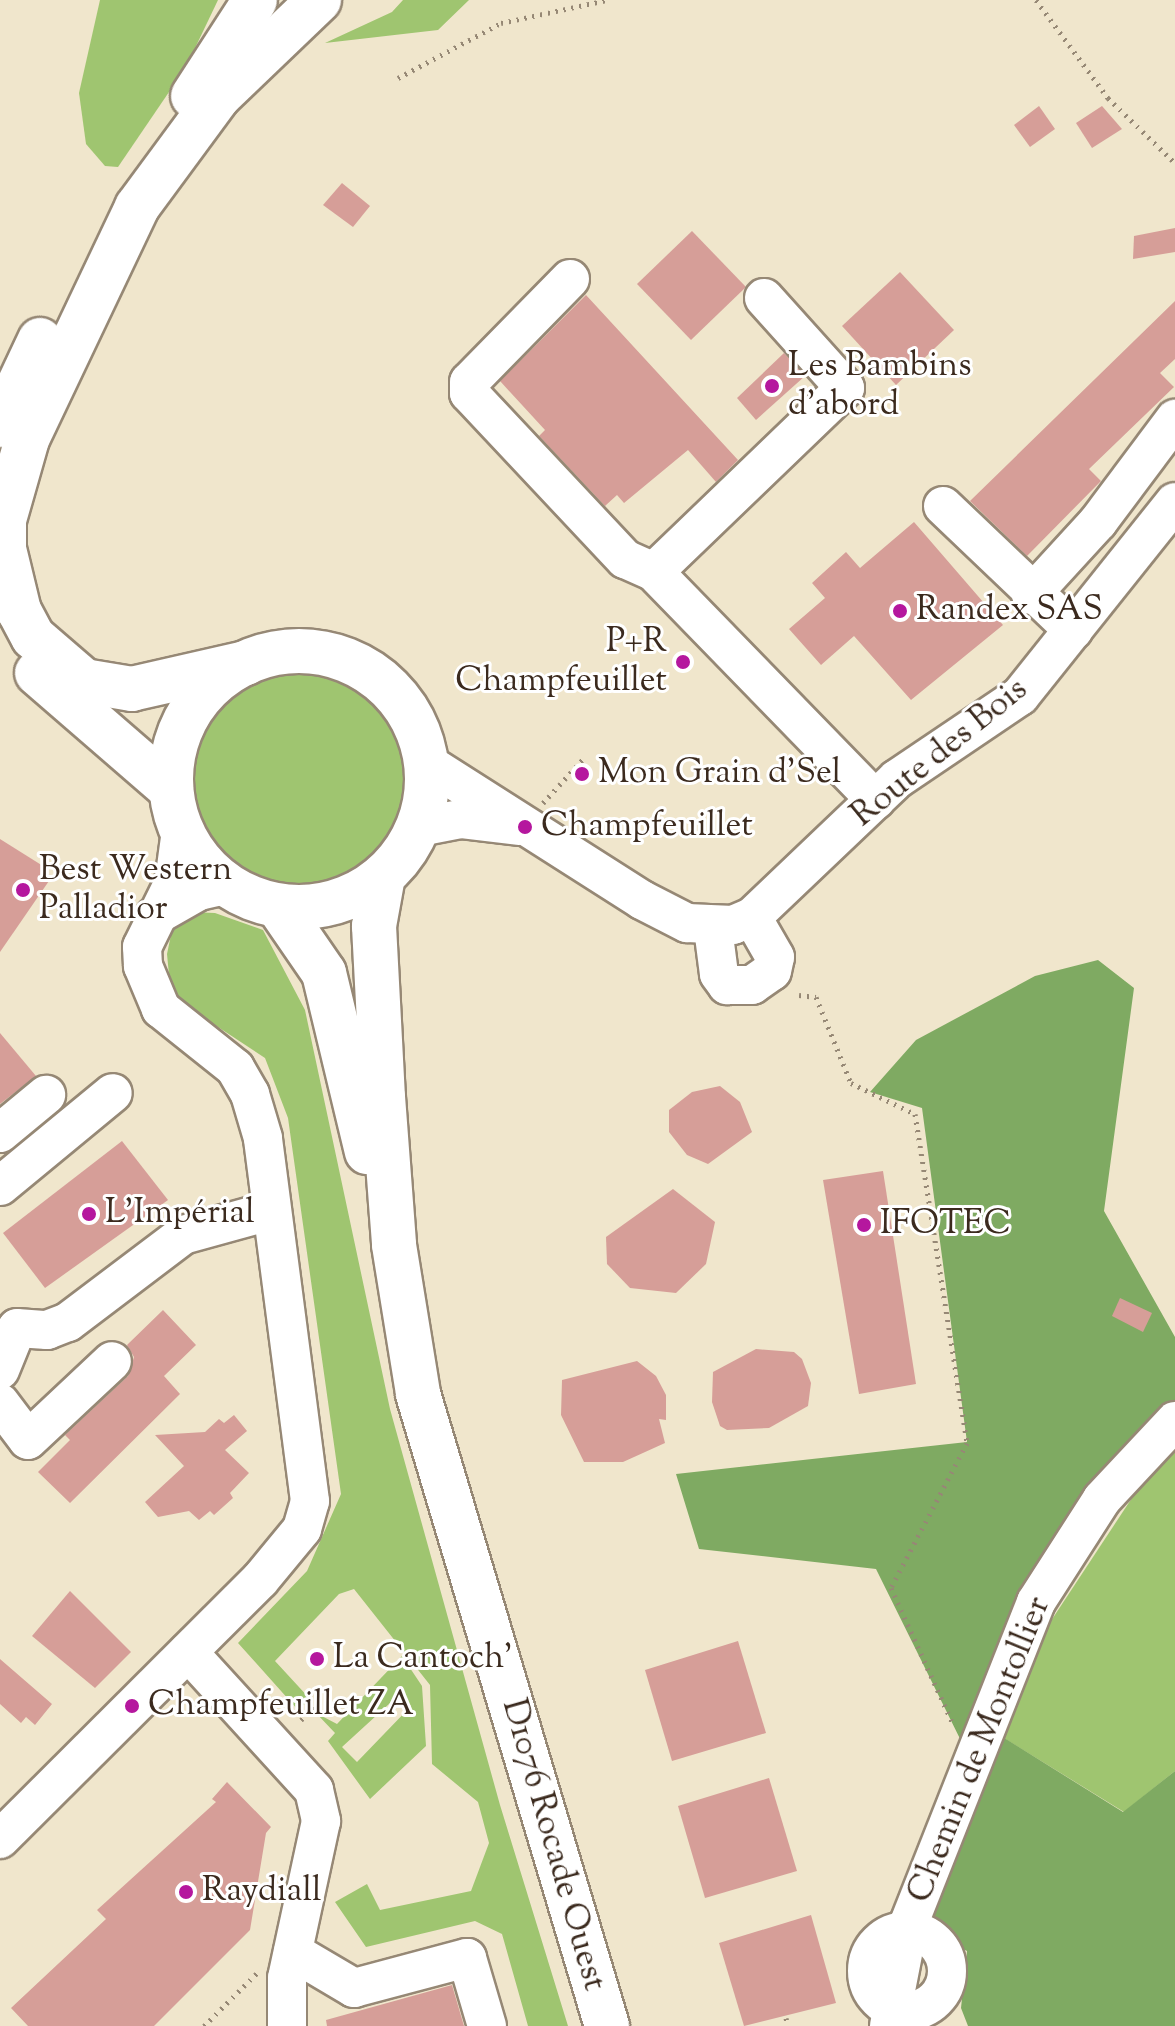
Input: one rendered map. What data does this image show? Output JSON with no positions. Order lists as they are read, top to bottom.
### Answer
{
  "streets": {
    "main road": ["D1076 Rocade Ouest"],
    "street": ["Route des Bois", "Chemin de Montollier"]
  },
  "places": [
    "Les Bambins d’abord",
    "Randex SAS",
    "P+R Champfeuillet",
    "Mon Grain d'Sel",
    "Champfeuillet",
    "Best Western Palladior",
    "L'Impérial",
    "IFOTEC",
    "La Cantoch'",
    "Champfeuillet ZA",
    "Raydiall"
  ]
}
